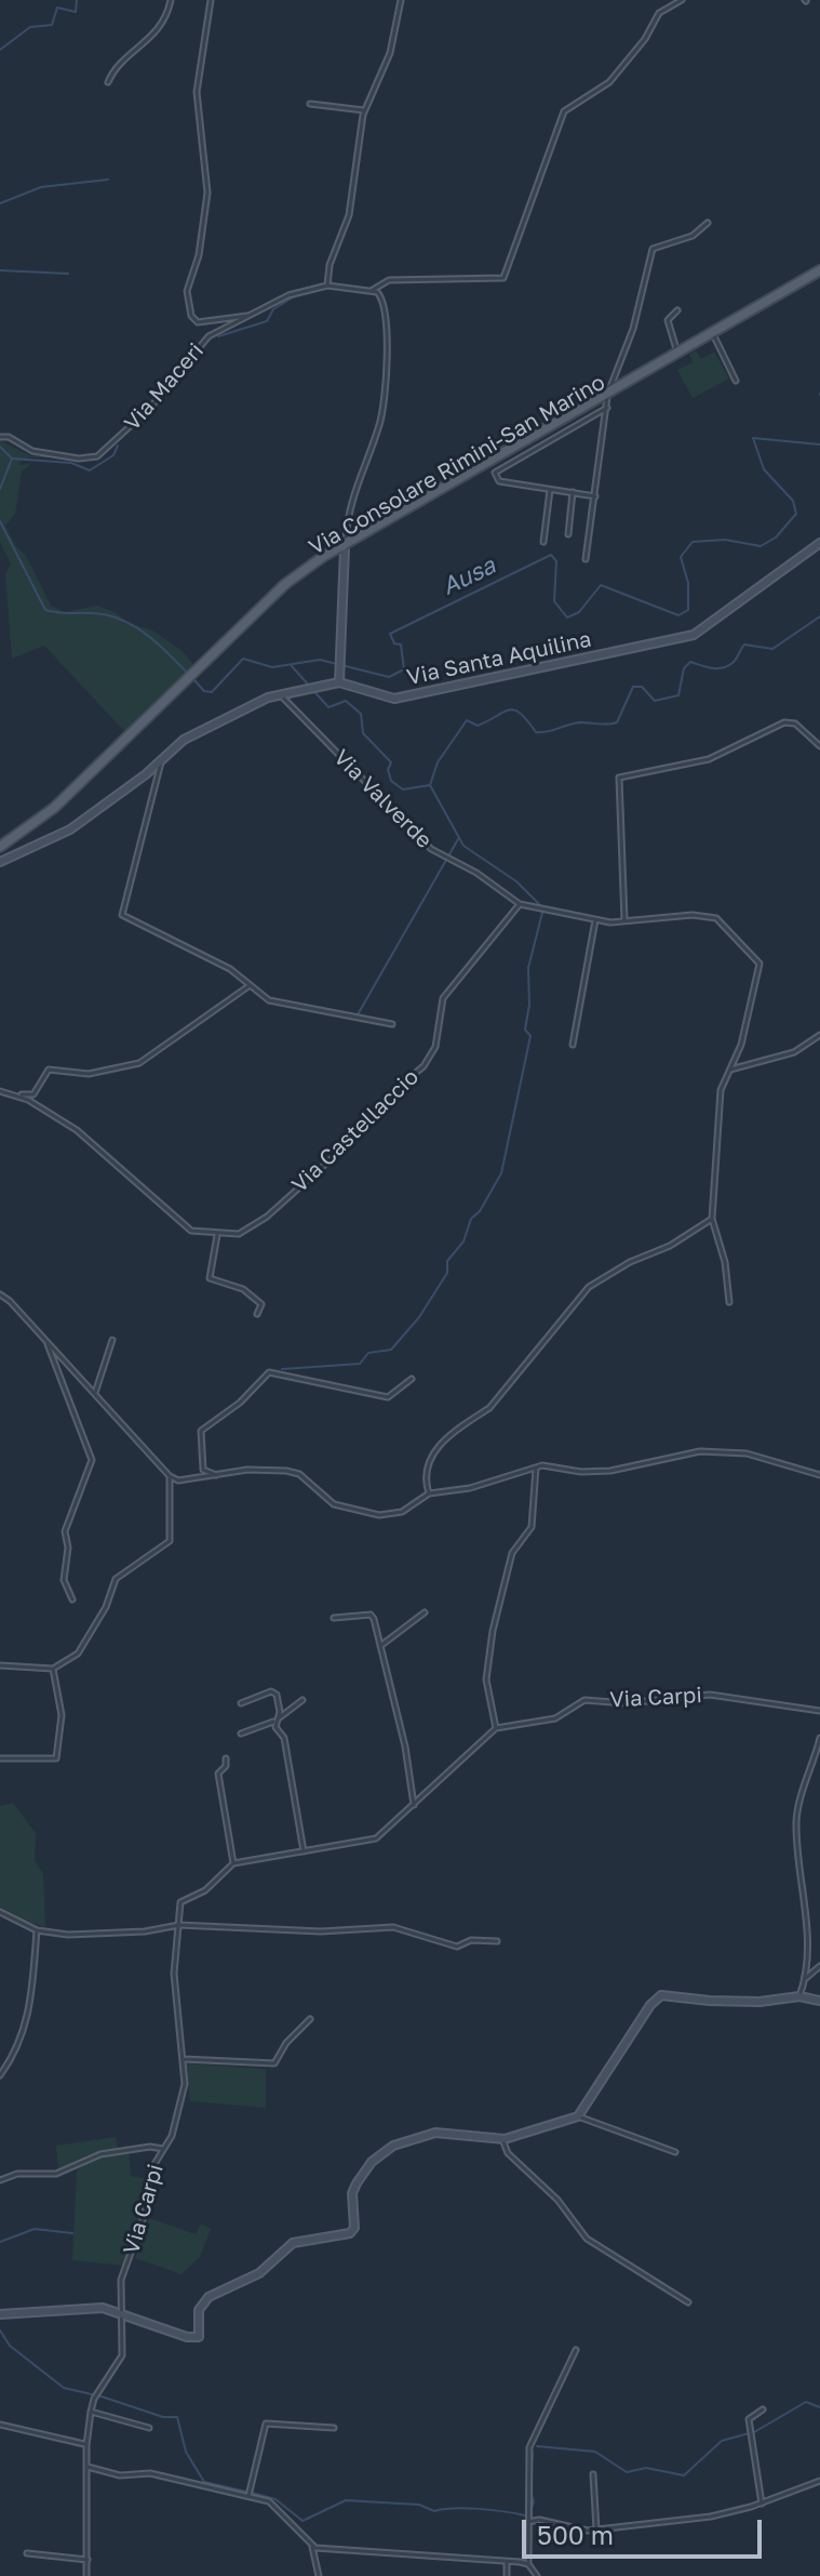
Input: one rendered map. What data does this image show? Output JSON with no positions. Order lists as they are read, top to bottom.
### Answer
{
  "streets": {
    "main road": ["Via Consolare Rimini-San Marino"],
    "street": [
      "Via Maceri",
      "Via Santa Aquilina",
      "Via Valverde",
      "Via Castellaccio",
      "Via Carpi"
    ]
  },
  "crossings": [
    ["Via Santa Aquilina", "Via Valverde"],
    ["Via Valverde", "Via Castellaccio"]
  ],
  "water": ["Ausa"],
  "scale_bar": "500 m"
}
